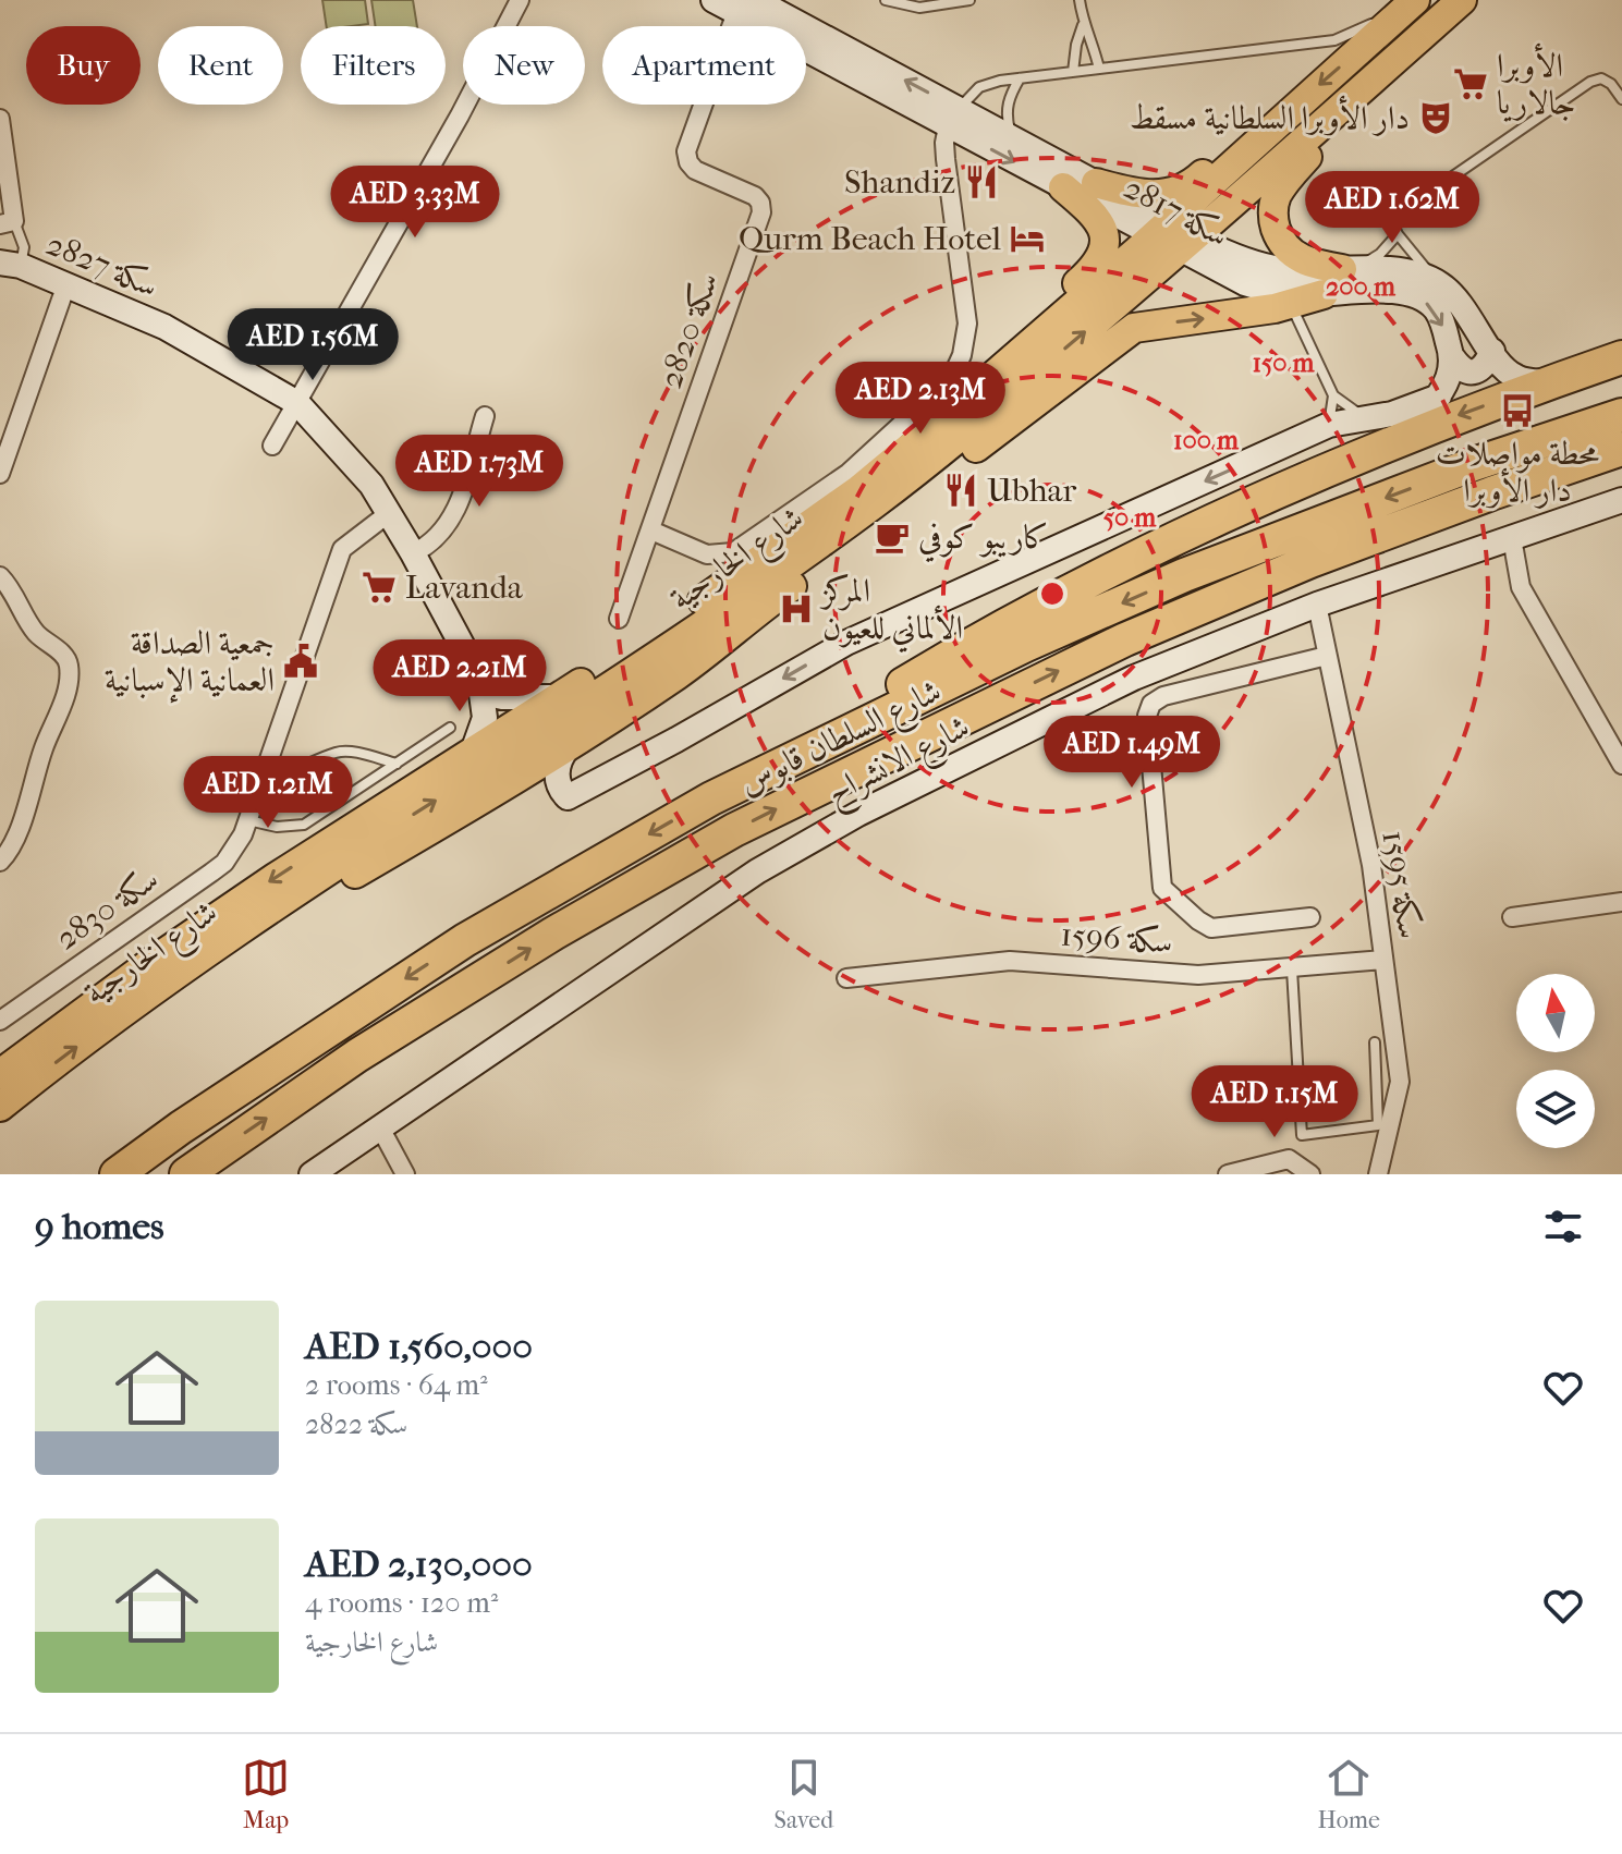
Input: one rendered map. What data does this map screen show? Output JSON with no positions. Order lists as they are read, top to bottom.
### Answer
{
  "streets": {
    "highway": ["شارع السلطان قابوس"],
    "main road": ["شارع الخارجية"],
    "street": [
      "سكة 2817",
      "سكة 2827",
      "سكة 2820",
      "شارع الانشراح",
      "سكة 1595",
      "سكة 2830",
      "سكة 1596"
    ]
  },
  "crossings": [
    ["سكة 2817", "سكة 2820"],
    ["سكة 2817", "شارع الخارجية"],
    ["سكة 2827", "شارع الخارجية"],
    ["سكة 2827", "سكة 2830"],
    ["شارع الانشراح", "سكة 1595"],
    ["سكة 1595", "سكة 1596"]
  ],
  "places": {
    "supermarket": ["الأوبرا جالاريا", "Lavanda"],
    "theatre": ["دار الأوبرا السلطانية مسقط"],
    "restaurant": ["Shandiz", "Ubhar"],
    "hotel": ["Qurm Beach Hotel"],
    "bus stop": ["محطة مواصلات دار الأوبرا"],
    "cafe": ["كاريبو كوفي"],
    "hospital": ["المركز الألماني للعيون"],
    "public building": ["جمعية الصداقة العمانية الإسبانية"]
  },
  "north": "top",
  "page": {
    "chip": [
      "Buy",
      "Rent",
      "Filters",
      "New",
      "Apartment"
    ],
    "price": [
      "AED 3.33M",
      "AED 1.62M",
      "AED 1.56M",
      "AED 2.13M",
      "AED 1.73M",
      "AED 2.21M",
      "AED 1.49M",
      "AED 1.21M",
      "AED 1.15M"
    ],
    "heading": "9 homes",
    "list": [
      {
        "name": "AED 1,560,000",
        "note": "2 rooms · 64 m² · سكة 2822"
      },
      {
        "name": "AED 2,130,000",
        "note": "4 rooms · 120 m² · شارع الخارجية"
      }
    ],
    "tabs": ["Map", "Saved", "Home"]
  },
  "rings": [
    "200 m",
    "150 m",
    "100 m",
    "50 m"
  ]
}
